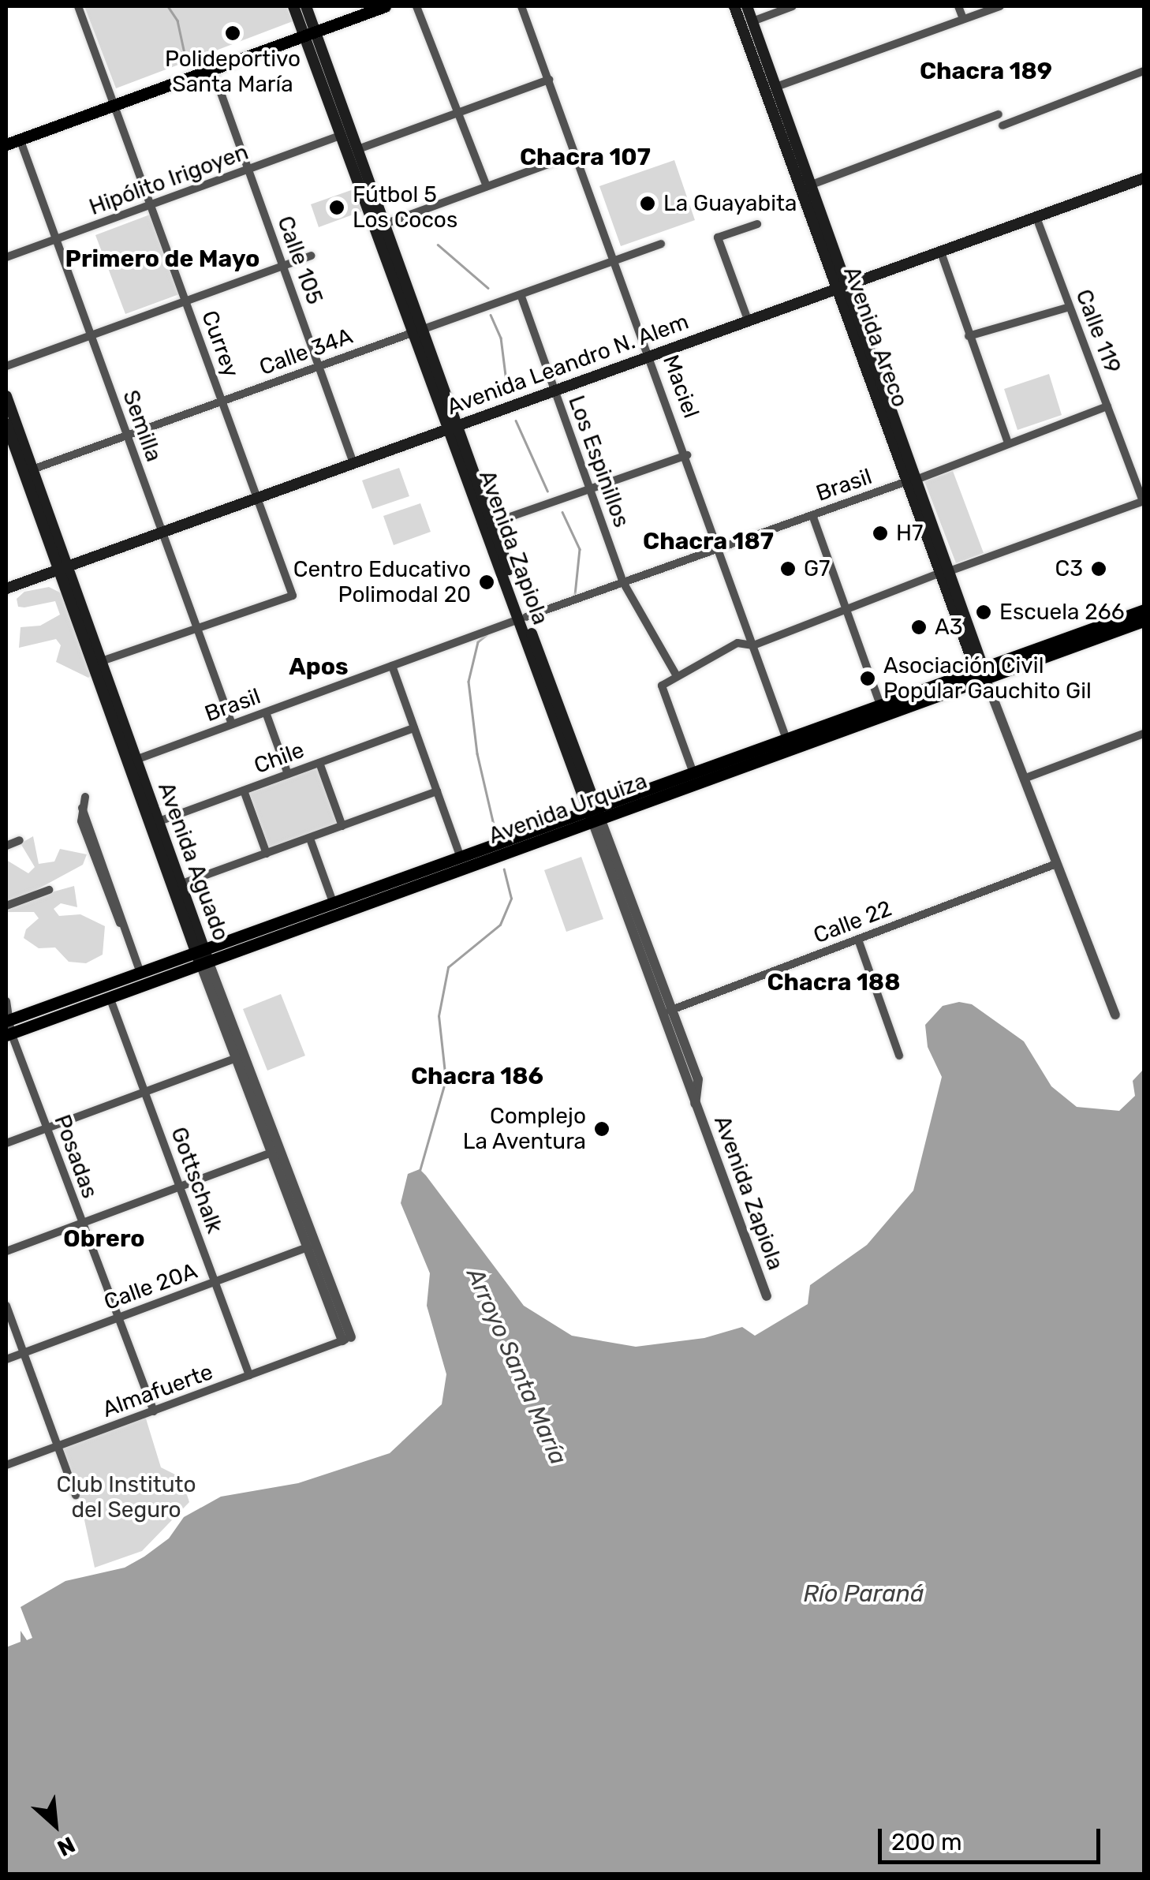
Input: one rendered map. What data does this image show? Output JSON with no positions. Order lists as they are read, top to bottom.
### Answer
{
  "streets": {
    "main road": [
      "Avenida Areco",
      "Avenida Leandro N. Alem",
      "Avenida Zapiola",
      "Avenida Urquiza",
      "Avenida Aguado"
    ],
    "street": [
      "Hipólito Irigoyen",
      "Calle 105",
      "Calle 119",
      "Currey",
      "Calle 34A",
      "Maciel",
      "Semilla",
      "Los Espinillos",
      "Brasil",
      "Chile",
      "Calle 22",
      "Posadas",
      "Gottschalk",
      "Calle 20A",
      "Almafuerte"
    ]
  },
  "crossings": [
    ["Hipólito Irigoyen", "Calle 105"],
    ["Hipólito Irigoyen", "Currey"],
    ["Hipólito Irigoyen", "Semilla"],
    ["Hipólito Irigoyen", "Avenida Zapiola"],
    ["Calle 105", "Calle 34A"],
    ["Calle 105", "Avenida Leandro N. Alem"],
    ["Calle 119", "Avenida Leandro N. Alem"],
    ["Calle 119", "Brasil"],
    ["Avenida Areco", "Avenida Leandro N. Alem"],
    ["Avenida Areco", "Brasil"],
    ["Avenida Areco", "Avenida Urquiza"],
    ["Avenida Areco", "Calle 22"],
    ["Currey", "Calle 34A"],
    ["Currey", "Avenida Leandro N. Alem"],
    ["Currey", "Semilla"],
    ["Calle 34A", "Maciel"],
    ["Calle 34A", "Semilla"],
    ["Calle 34A", "Los Espinillos"],
    ["Calle 34A", "Avenida Zapiola"],
    ["Calle 34A", "Avenida Aguado"],
    ["Avenida Leandro N. Alem", "Maciel"],
    ["Avenida Leandro N. Alem", "Semilla"],
    ["Avenida Leandro N. Alem", "Los Espinillos"],
    ["Avenida Leandro N. Alem", "Avenida Zapiola"],
    ["Avenida Leandro N. Alem", "Avenida Aguado"],
    ["Maciel", "Brasil"],
    ["Maciel", "Avenida Urquiza"],
    ["Semilla", "Brasil"],
    ["Los Espinillos", "Brasil"],
    ["Brasil", "Avenida Zapiola"],
    ["Brasil", "Avenida Aguado"],
    ["Avenida Zapiola", "Avenida Urquiza"],
    ["Avenida Zapiola", "Calle 22"],
    ["Chile", "Avenida Aguado"],
    ["Avenida Urquiza", "Avenida Aguado"],
    ["Avenida Urquiza", "Posadas"],
    ["Avenida Urquiza", "Gottschalk"],
    ["Avenida Aguado", "Calle 20A"],
    ["Avenida Aguado", "Almafuerte"],
    ["Posadas", "Calle 20A"],
    ["Posadas", "Almafuerte"],
    ["Gottschalk", "Calle 20A"],
    ["Gottschalk", "Almafuerte"]
  ],
  "districts": [
    "Chacra 189",
    "Chacra 107",
    "Primero de Mayo",
    "Chacra 187",
    "Apos",
    "Chacra 188",
    "Chacra 186",
    "Obrero"
  ],
  "water": ["Arroyo Santa María", "Río Paraná"],
  "parks": ["Club Instituto del Seguro"],
  "places": [
    "Polideportivo Santa María",
    "La Guayabita",
    "Fútbol 5 Los Cocos",
    "H7",
    "G7",
    "C3",
    "Centro Educativo Polimodal 20",
    "Escuela 266",
    "A3",
    "Asociación Civil Popular Gauchito Gil",
    "Complejo La Aventura"
  ],
  "scale_bar": "200 m",
  "north": "bottom right"
}
